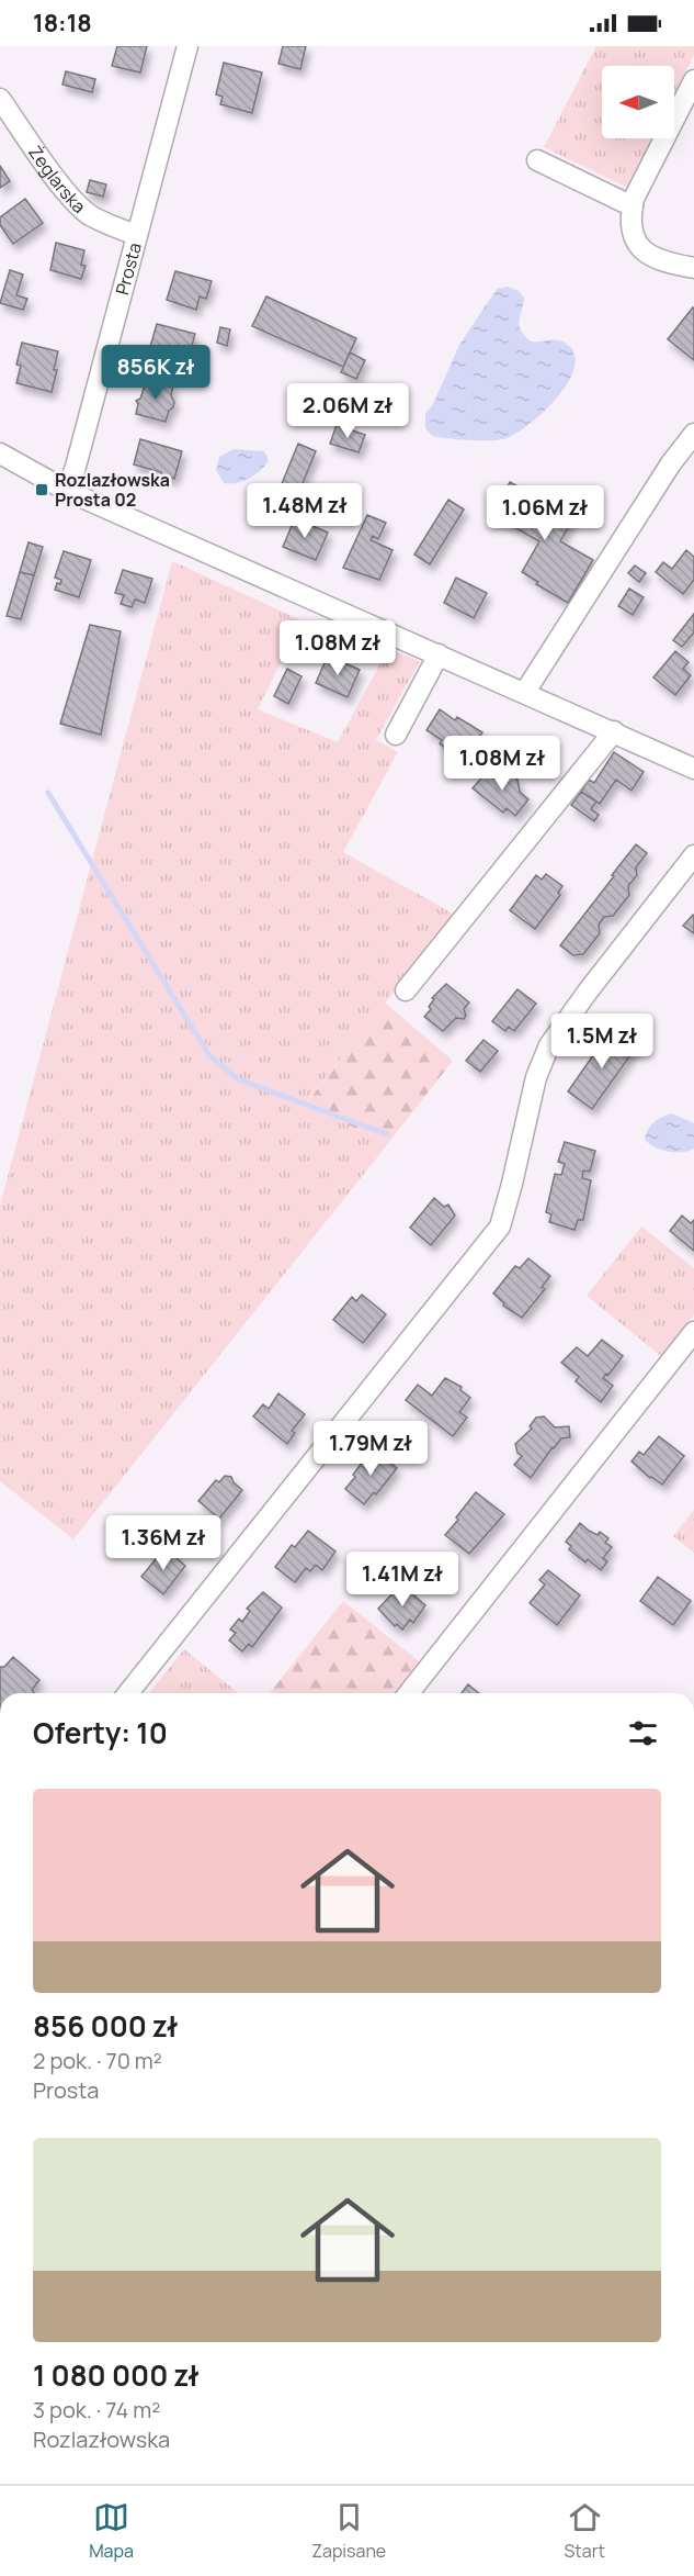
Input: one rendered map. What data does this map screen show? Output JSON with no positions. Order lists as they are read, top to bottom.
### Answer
{
  "streets": {
    "street": ["Żeglarska", "Prosta"]
  },
  "crossings": [
    ["Żeglarska", "Prosta"]
  ],
  "places": {
    "transit": ["Rozlazłowska Prosta 02"]
  },
  "north": "left",
  "page": {
    "status": "18:18",
    "price": [
      "856K zł",
      "2.06M zł",
      "1.48M zł",
      "1.06M zł",
      "1.08M zł",
      "1.08M zł",
      "1.5M zł",
      "1.79M zł",
      "1.36M zł",
      "1.41M zł"
    ],
    "heading": "Oferty: 10",
    "list": [
      {
        "name": "856 000 zł",
        "note": "2 pok. · 70 m² · Prosta"
      },
      {
        "name": "1 080 000 zł",
        "note": "3 pok. · 74 m² · Rozlazłowska"
      }
    ],
    "tabs": ["Mapa", "Zapisane", "Start"]
  }
}
